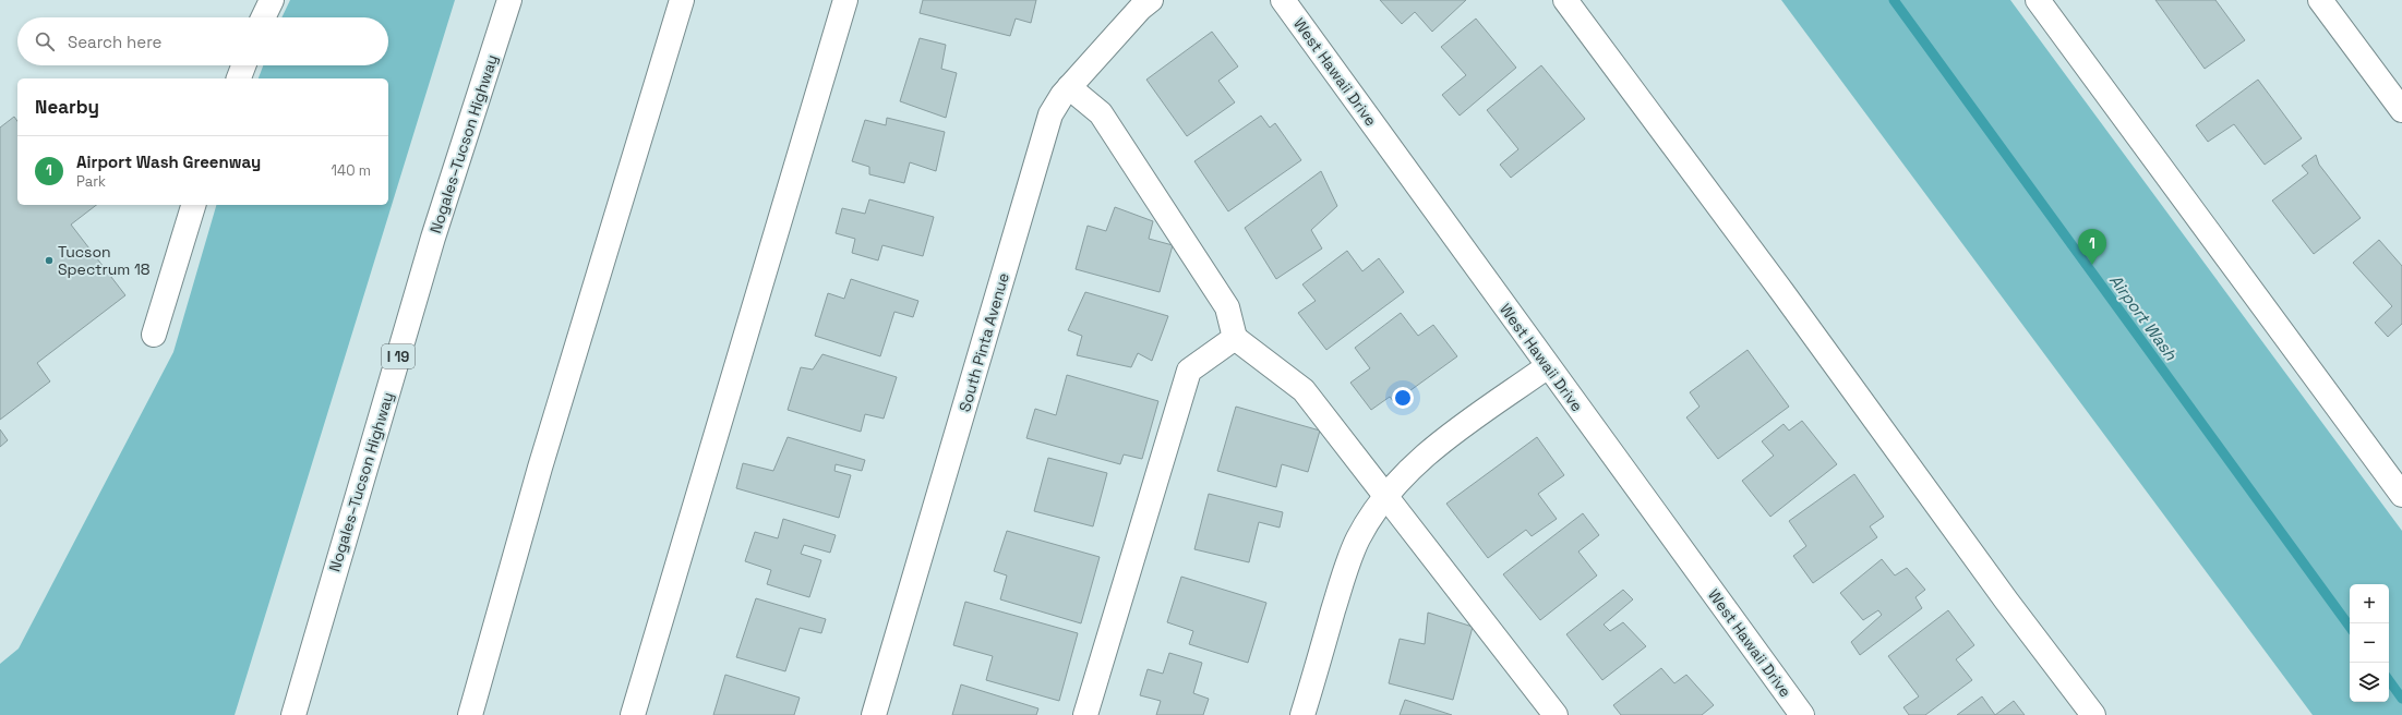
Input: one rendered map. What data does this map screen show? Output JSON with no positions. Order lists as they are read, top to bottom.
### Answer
{
  "streets": {
    "main road": [
      "West Hawaii Drive",
      "Nogales–Tucson Highway",
      "South Pinta Avenue",
      "I 19"
    ]
  },
  "water": ["Airport Wash"],
  "places": ["Tucson Spectrum 18"],
  "page": {
    "search": "Search here",
    "heading": "Nearby",
    "list": [
      {
        "mark": "1",
        "name": "Airport Wash Greenway",
        "note": "Park",
        "value": "140 m"
      }
    ],
    "pins": "1",
    "map_buttons": ["+", "−"]
  }
}
